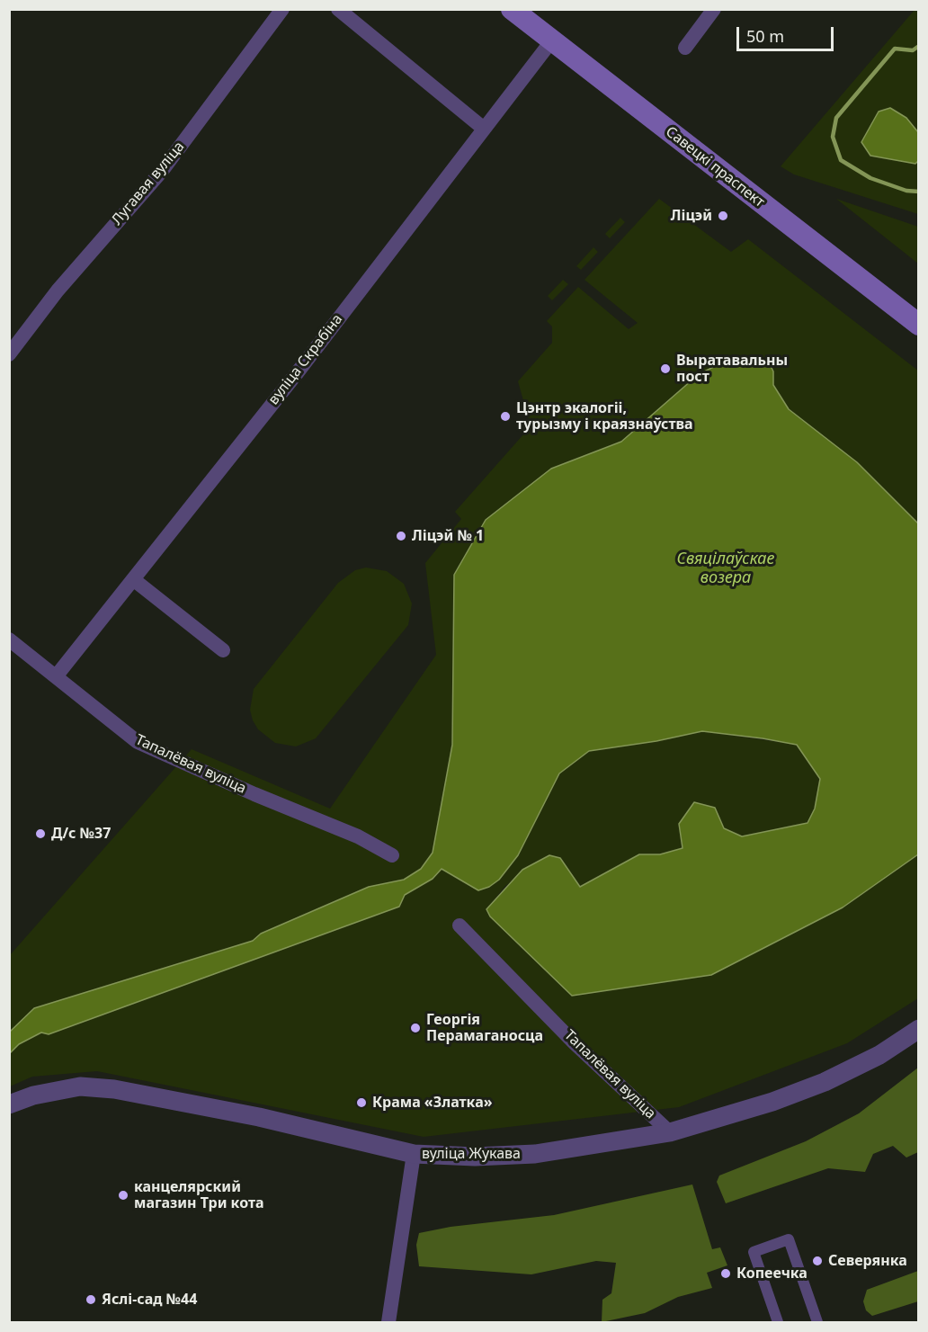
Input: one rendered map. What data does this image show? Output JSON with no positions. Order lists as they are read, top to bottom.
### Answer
{
  "streets": {
    "main road": ["Савецкі праспект"],
    "street": [
      "Лугавая вуліца",
      "вуліца Скрабіна",
      "Тапалёвая вуліца",
      "вуліца Жукава"
    ]
  },
  "crossings": [
    ["Савецкі праспект", "вуліца Скрабіна"],
    ["вуліца Скрабіна", "Тапалёвая вуліца"],
    ["Тапалёвая вуліца", "вуліца Жукава"]
  ],
  "water": ["Свяцілаўскае возера"],
  "places": [
    "Ліцэй",
    "Выратавальны пост",
    "Цэнтр экалогіі, турызму і краязнаўства",
    "Ліцэй № 1",
    "Д/с №37",
    "Георгія Перамаганосца",
    "Крама «Златка»",
    "канцелярский магазин Три кота",
    "Северянка",
    "Копеечка",
    "Яслі-сад №44"
  ],
  "scale_bar": "50 m"
}
